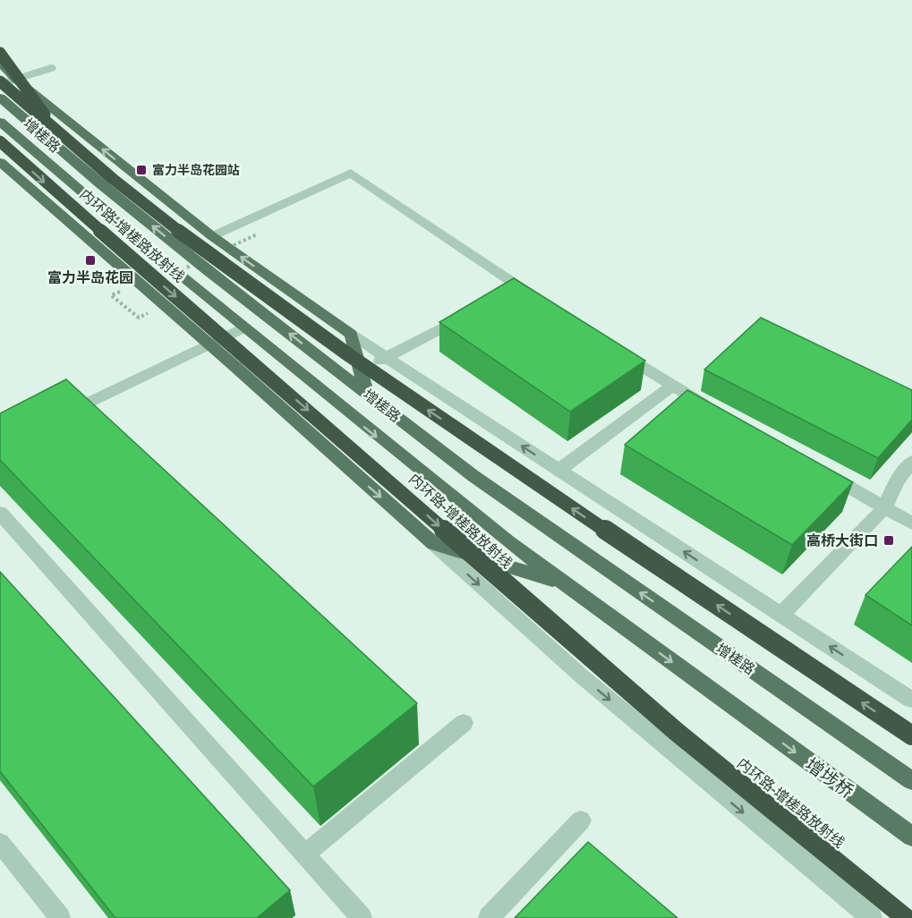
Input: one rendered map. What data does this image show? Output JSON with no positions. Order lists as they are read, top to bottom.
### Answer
{
  "streets": {
    "highway": ["增槎路", "内环路-增槎路放射线"],
    "main road": ["增埗桥"]
  },
  "crossings": [
    ["增槎路", "内环路-增槎路放射线"],
    ["增槎路", "增埗桥"]
  ],
  "one_way": ["增埗桥"],
  "places": {
    "transit": ["富力半岛花园站", "富力半岛花园", "高桥大街口"]
  }
}
